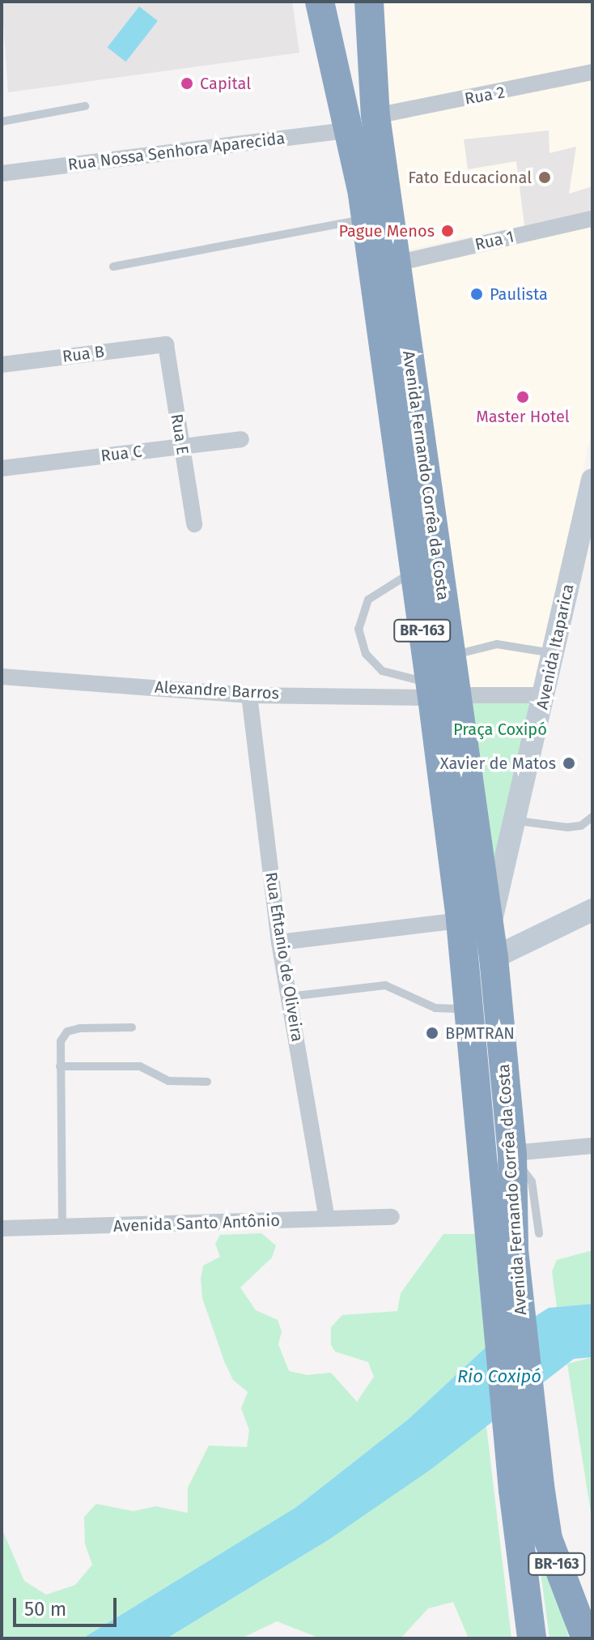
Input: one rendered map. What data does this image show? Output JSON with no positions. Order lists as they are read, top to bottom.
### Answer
{
  "streets": {
    "highway": ["Avenida Fernando Corrêa da Costa", "BR-163"],
    "street": [
      "Rua 2",
      "Rua Nossa Senhora Aparecida",
      "Rua 1",
      "Rua B",
      "Rua E",
      "Rua C",
      "Avenida Itaparica",
      "Alexandre Barros",
      "Rua Efitanio de Oliveira",
      "Avenida Santo Antônio"
    ]
  },
  "crossings": [
    ["Rua 2", "Rua Nossa Senhora Aparecida"],
    ["Rua 2", "Avenida Fernando Corrêa da Costa"],
    ["Rua Nossa Senhora Aparecida", "Avenida Fernando Corrêa da Costa"],
    ["Rua 1", "Avenida Fernando Corrêa da Costa"],
    ["Rua B", "Rua E"],
    ["Rua E", "Rua C"],
    ["Avenida Fernando Corrêa da Costa", "Avenida Itaparica"],
    ["Avenida Fernando Corrêa da Costa", "Alexandre Barros"],
    ["Avenida Itaparica", "Alexandre Barros"],
    ["Alexandre Barros", "Rua Efitanio de Oliveira"],
    ["Rua Efitanio de Oliveira", "Avenida Santo Antônio"]
  ],
  "water": ["Rio Coxipó"],
  "parks": ["Praça Coxipó"],
  "places": [
    "Capital",
    "Fato Educacional",
    "Pague Menos",
    "Paulista",
    "Master Hotel",
    "Xavier de Matos",
    "BPMTRAN"
  ],
  "scale_bar": "50 m"
}
